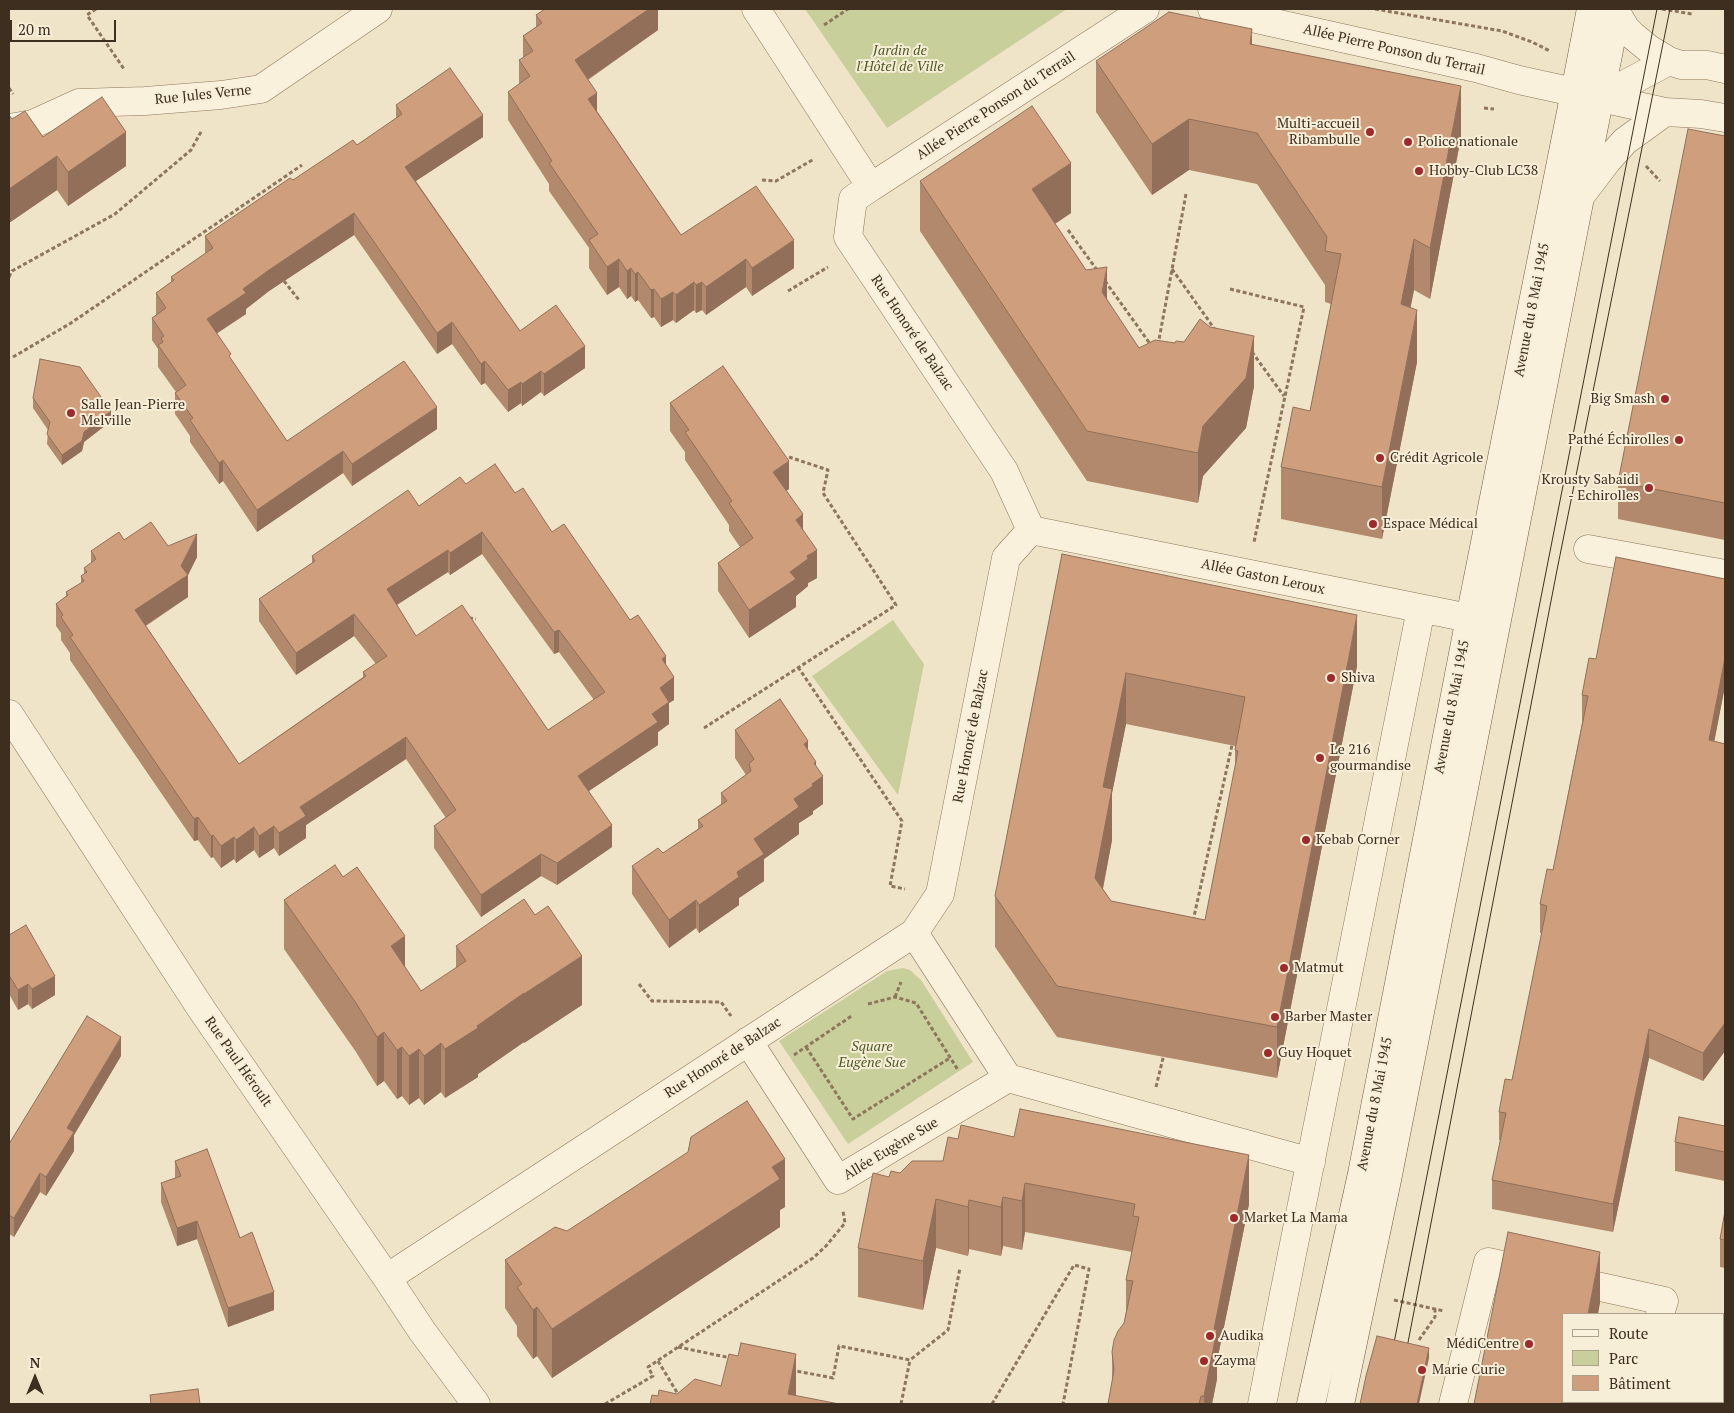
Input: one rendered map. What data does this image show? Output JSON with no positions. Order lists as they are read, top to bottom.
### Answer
{
  "streets": {
    "street": [
      "Allée Pierre Ponson du Terrail",
      "Rue Jules Verne",
      "Avenue du 8 Mai 1945",
      "Rue Honoré de Balzac",
      "Allée Gaston Leroux",
      "Rue Paul Héroult",
      "Allée Eugène Sue"
    ]
  },
  "crossings": [
    ["Allée Pierre Ponson du Terrail", "Avenue du 8 Mai 1945"],
    ["Allée Pierre Ponson du Terrail", "Rue Honoré de Balzac"],
    ["Avenue du 8 Mai 1945", "Allée Gaston Leroux"],
    ["Rue Honoré de Balzac", "Allée Gaston Leroux"],
    ["Rue Honoré de Balzac", "Rue Paul Héroult"],
    ["Rue Honoré de Balzac", "Allée Eugène Sue"]
  ],
  "parks": ["Jardin de l'Hôtel de Ville", "Square Eugène Sue"],
  "places": [
    "Multi-accueil Ribambulle",
    "Police nationale",
    "Hobby-Club LC38",
    "Big Smash",
    "Salle Jean-Pierre Melville",
    "Pathé Échirolles",
    "Crédit Agricole",
    "Krousty Sabaidi - Echirolles",
    "Espace Médical",
    "Shiva",
    "Le 216 gourmandise",
    "Kebab Corner",
    "Matmut",
    "Barber Master",
    "Guy Hoquet",
    "Market La Mama",
    "Audika",
    "MédiCentre",
    "Zayma",
    "Marie Curie"
  ],
  "legend": ["Route", "Parc", "Bâtiment"],
  "scale_bar": "20 m",
  "north": "top"
}
